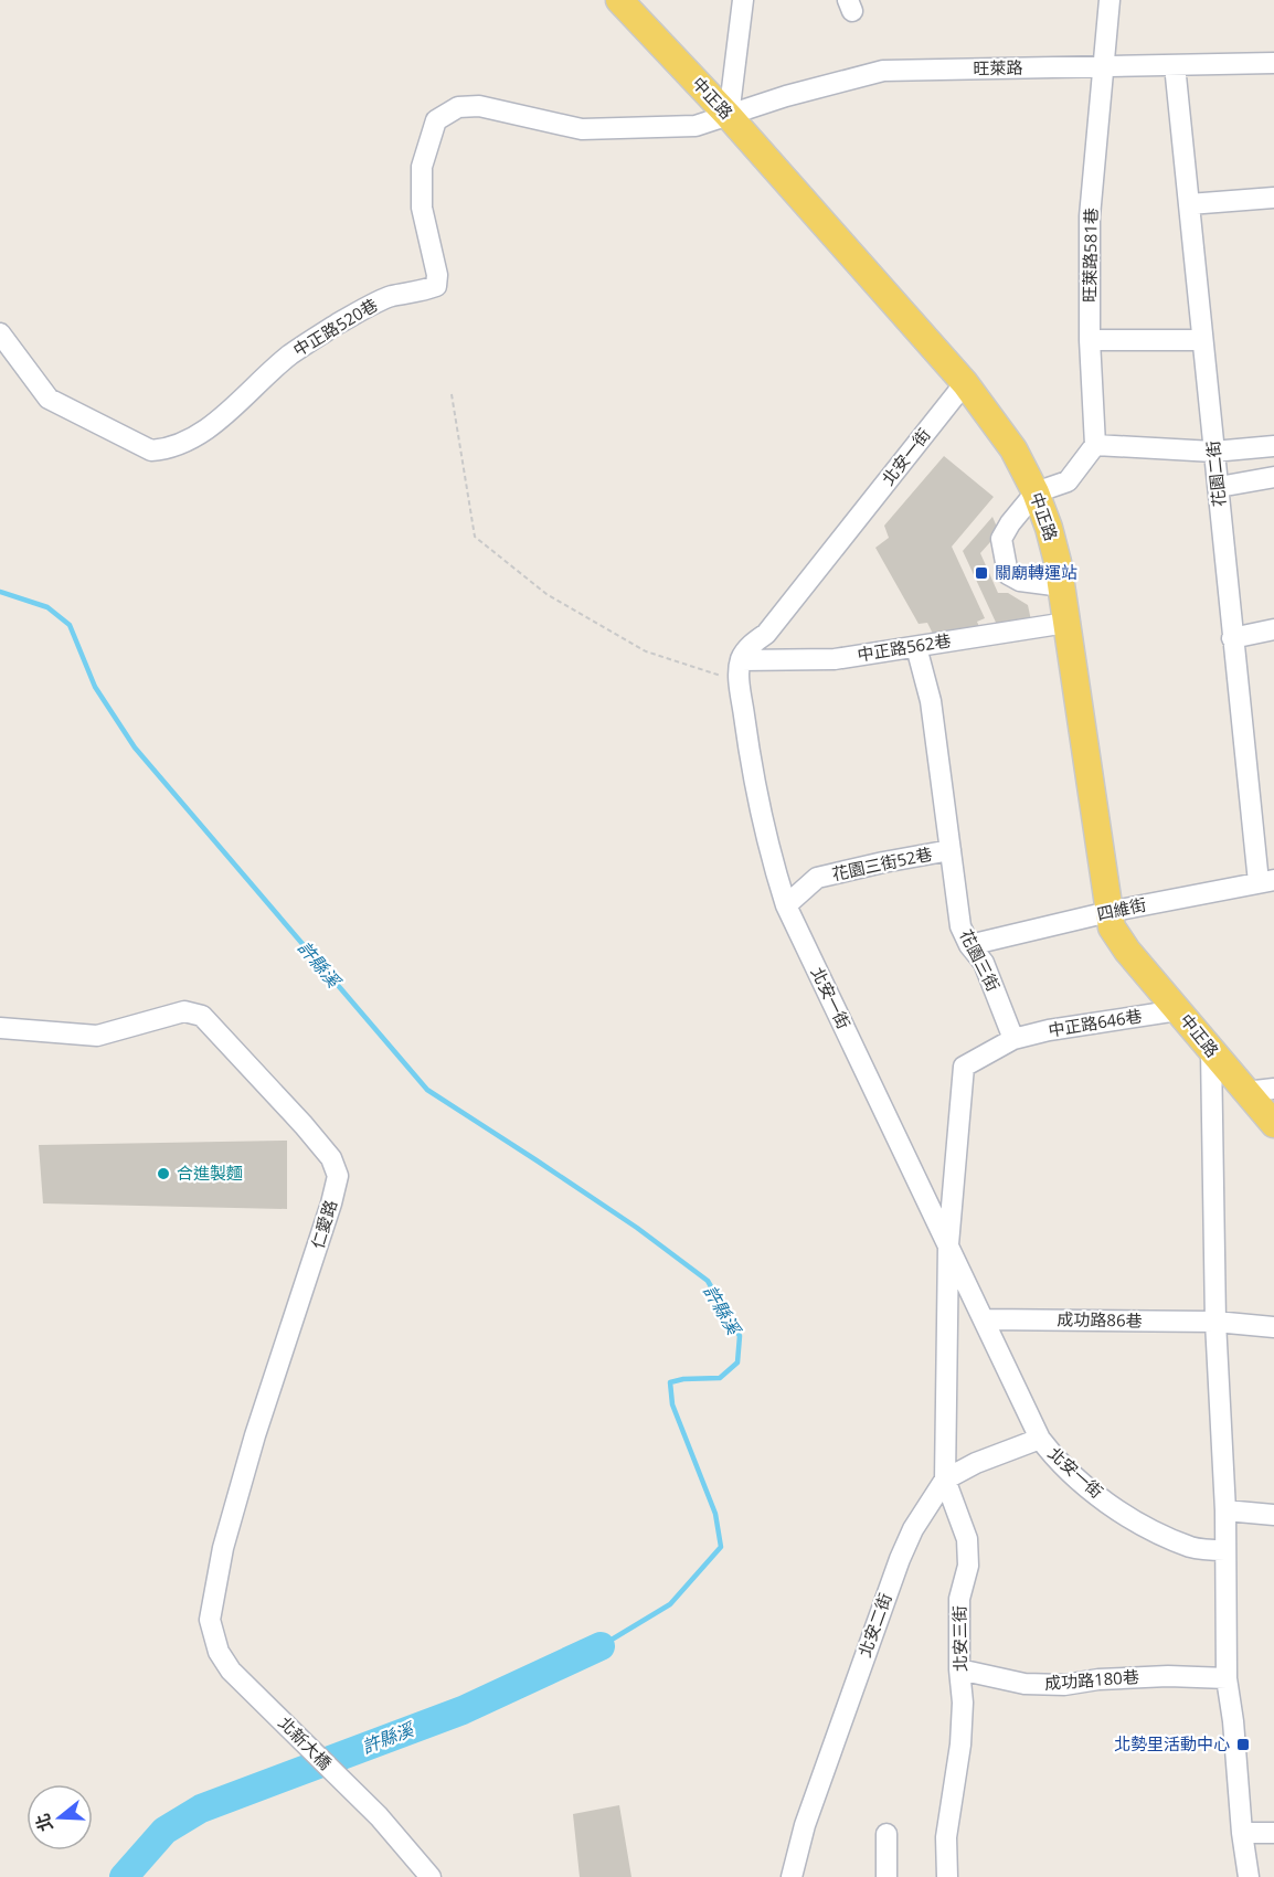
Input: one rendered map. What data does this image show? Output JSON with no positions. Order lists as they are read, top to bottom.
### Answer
{
  "streets": {
    "main road": ["中正路"],
    "street": [
      "旺萊路",
      "旺萊路581巷",
      "中正路520巷",
      "北安一街",
      "花園二街",
      "中正路562巷",
      "花園三街52巷",
      "四維街",
      "花園三街",
      "中正路646巷",
      "仁愛路",
      "成功路86巷",
      "北安二街",
      "北安三街",
      "成功路180巷",
      "北新大橋"
    ]
  },
  "crossings": [
    ["旺萊路", "中正路"],
    ["旺萊路", "旺萊路581巷"],
    ["旺萊路", "中正路520巷"],
    ["旺萊路", "花園二街"],
    ["中正路", "中正路520巷"],
    ["中正路", "北安一街"],
    ["中正路", "中正路562巷"],
    ["中正路", "四維街"],
    ["中正路", "中正路646巷"],
    ["北安一街", "中正路562巷"],
    ["北安一街", "花園三街52巷"],
    ["北安一街", "成功路86巷"],
    ["北安一街", "北安二街"],
    ["北安一街", "北安三街"],
    ["花園二街", "四維街"],
    ["中正路562巷", "花園三街"],
    ["花園三街52巷", "花園三街"],
    ["四維街", "花園三街"],
    ["花園三街", "中正路646巷"],
    ["仁愛路", "北新大橋"],
    ["北安二街", "北安三街"],
    ["北安三街", "成功路180巷"]
  ],
  "water": ["許縣溪"],
  "places": {
    "transit": ["關廟轉運站", "北勢里活動中心"],
    "other": ["合進製麵"]
  },
  "north": "left"
}
